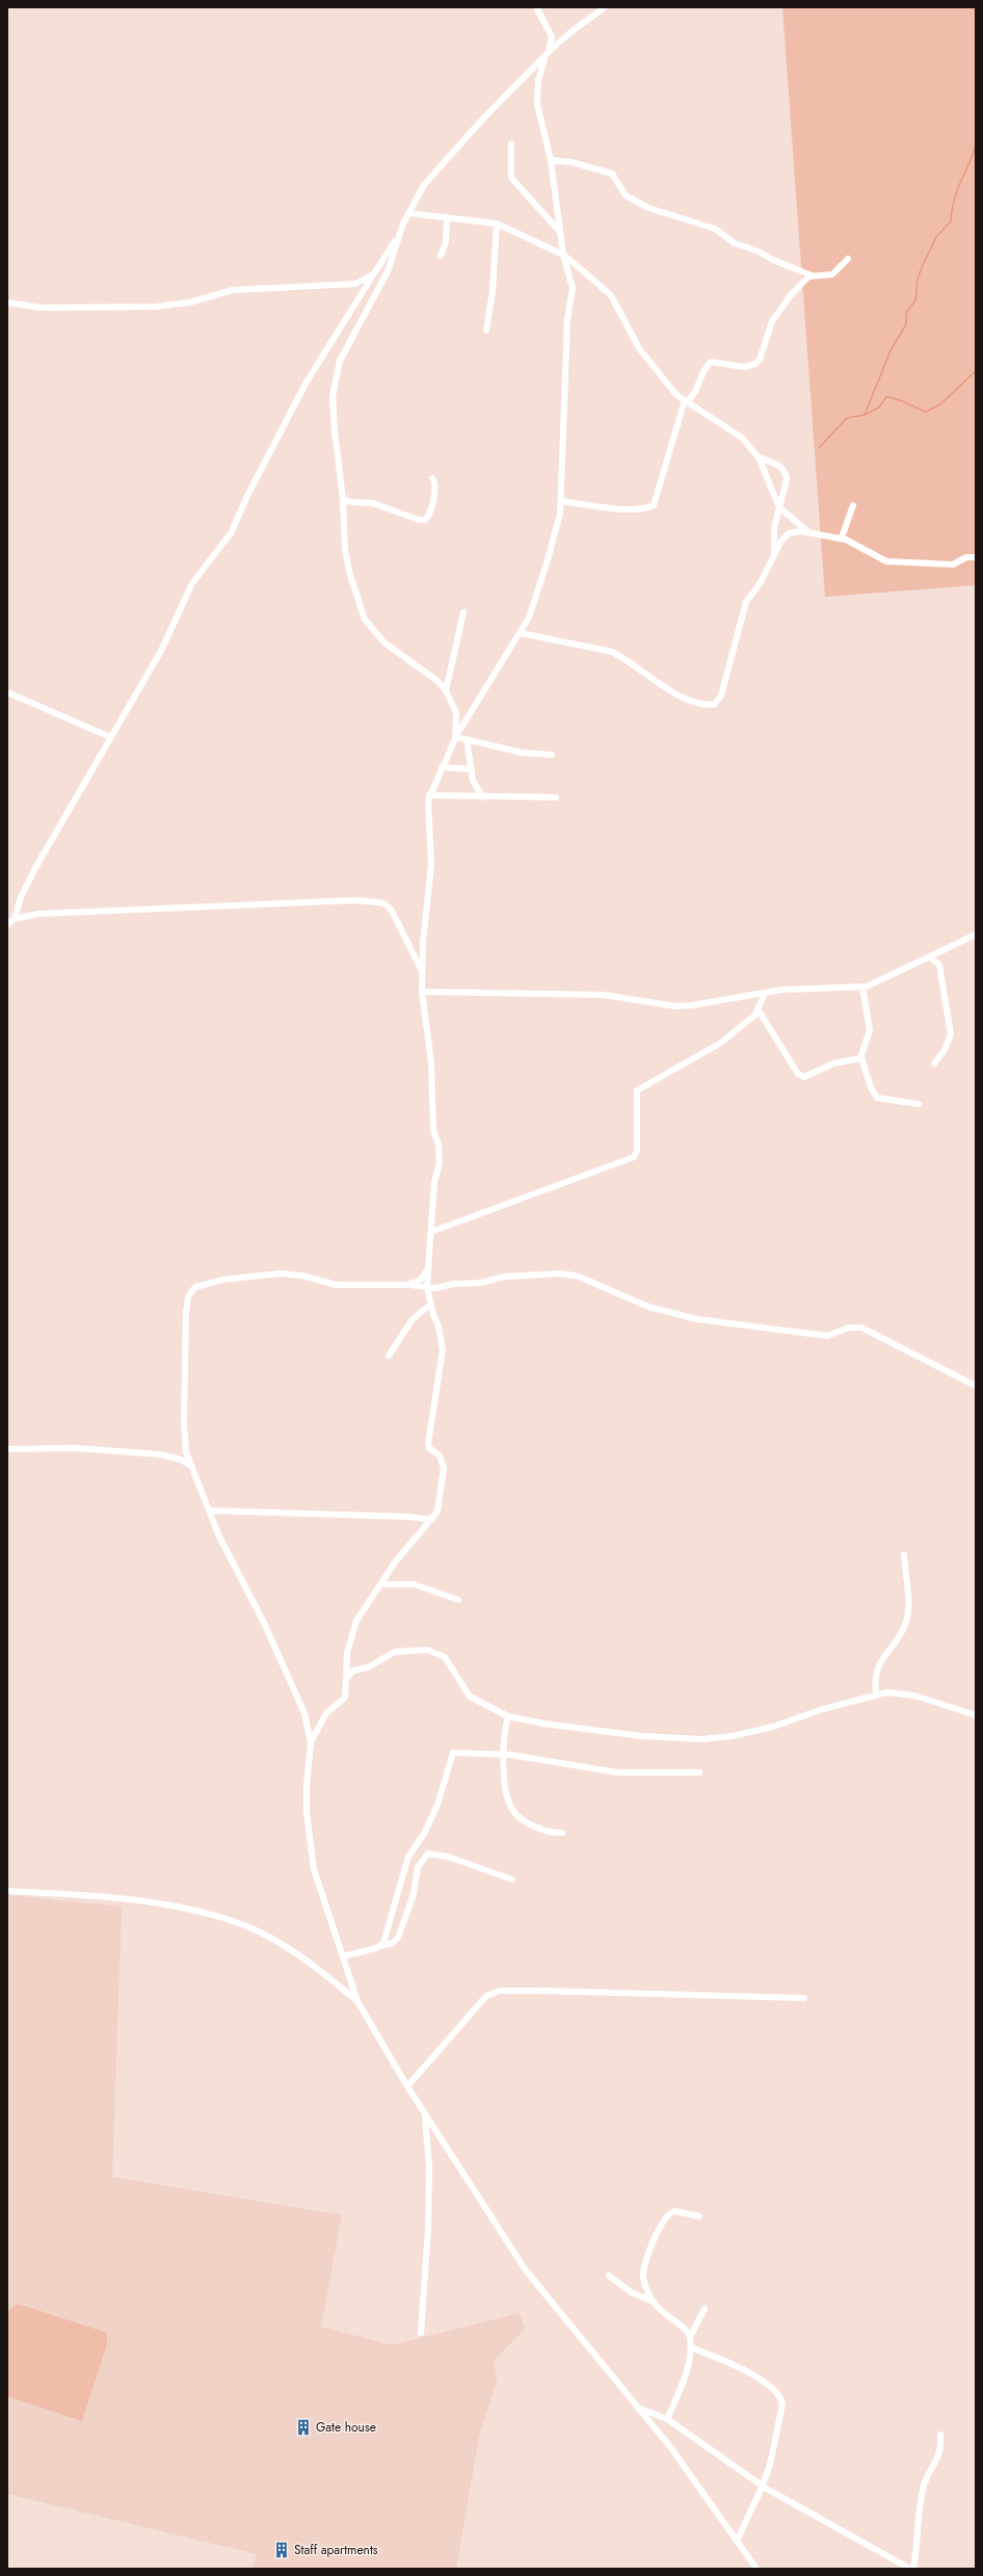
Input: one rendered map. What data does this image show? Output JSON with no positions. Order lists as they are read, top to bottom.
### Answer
{
  "places": {
    "building": ["Gate house", "Staff apartments"]
  }
}
